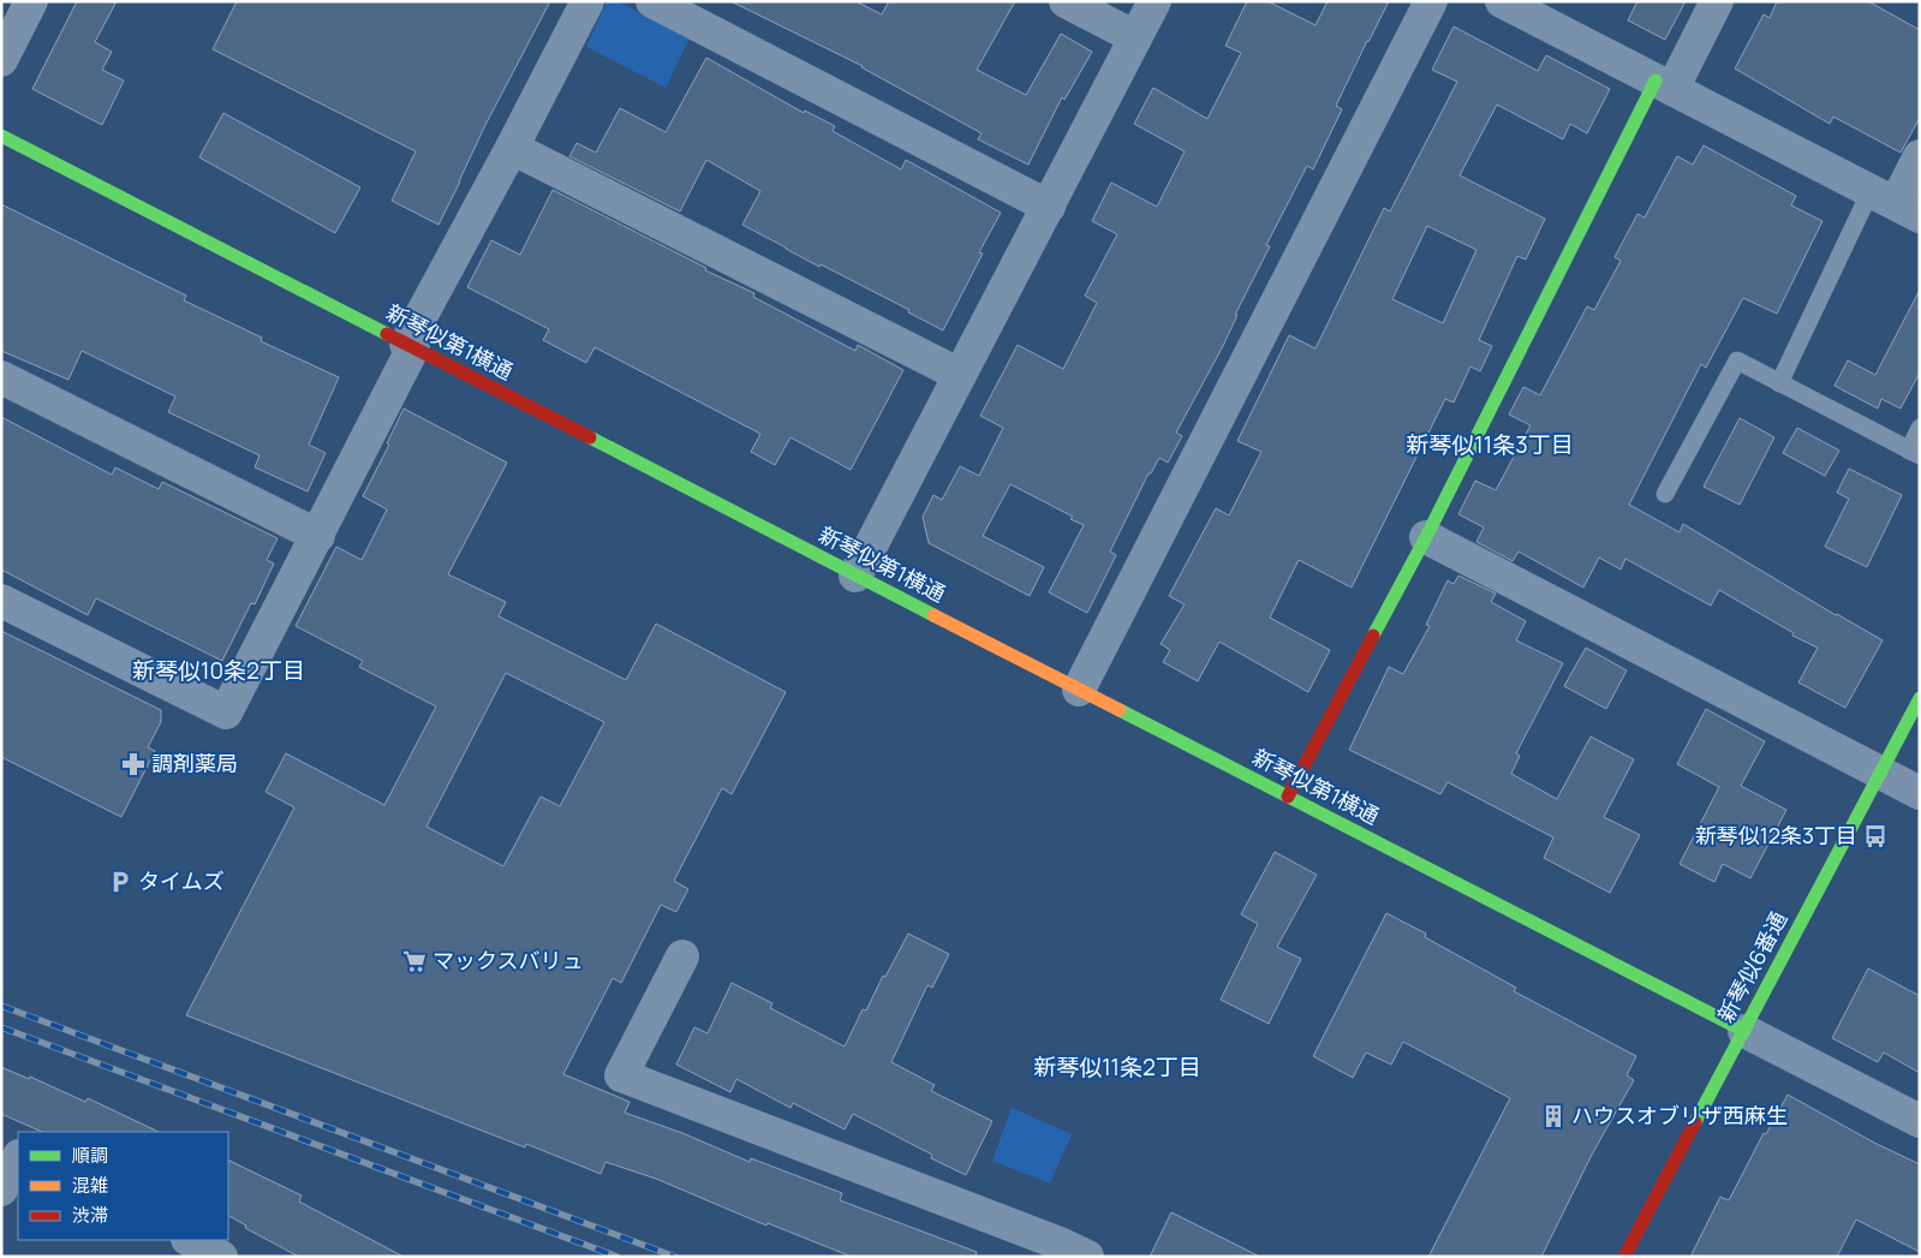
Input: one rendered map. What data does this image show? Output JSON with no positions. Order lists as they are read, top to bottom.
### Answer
{
  "streets": {
    "street": ["新琴似第1横通", "新琴似6番通"]
  },
  "crossings": [
    ["新琴似第1横通", "新琴似6番通"]
  ],
  "districts": ["新琴似11条3丁目", "新琴似10条2丁目", "新琴似11条2丁目"],
  "places": {
    "pharmacy": ["調剤薬局"],
    "bus stop": ["新琴似12条3丁目"],
    "parking": ["タイムズ"],
    "supermarket": ["マックスバリュ"],
    "building": ["ハウスオブリザ西麻生"]
  },
  "legend": ["順調", "混雑", "渋滞"]
}
